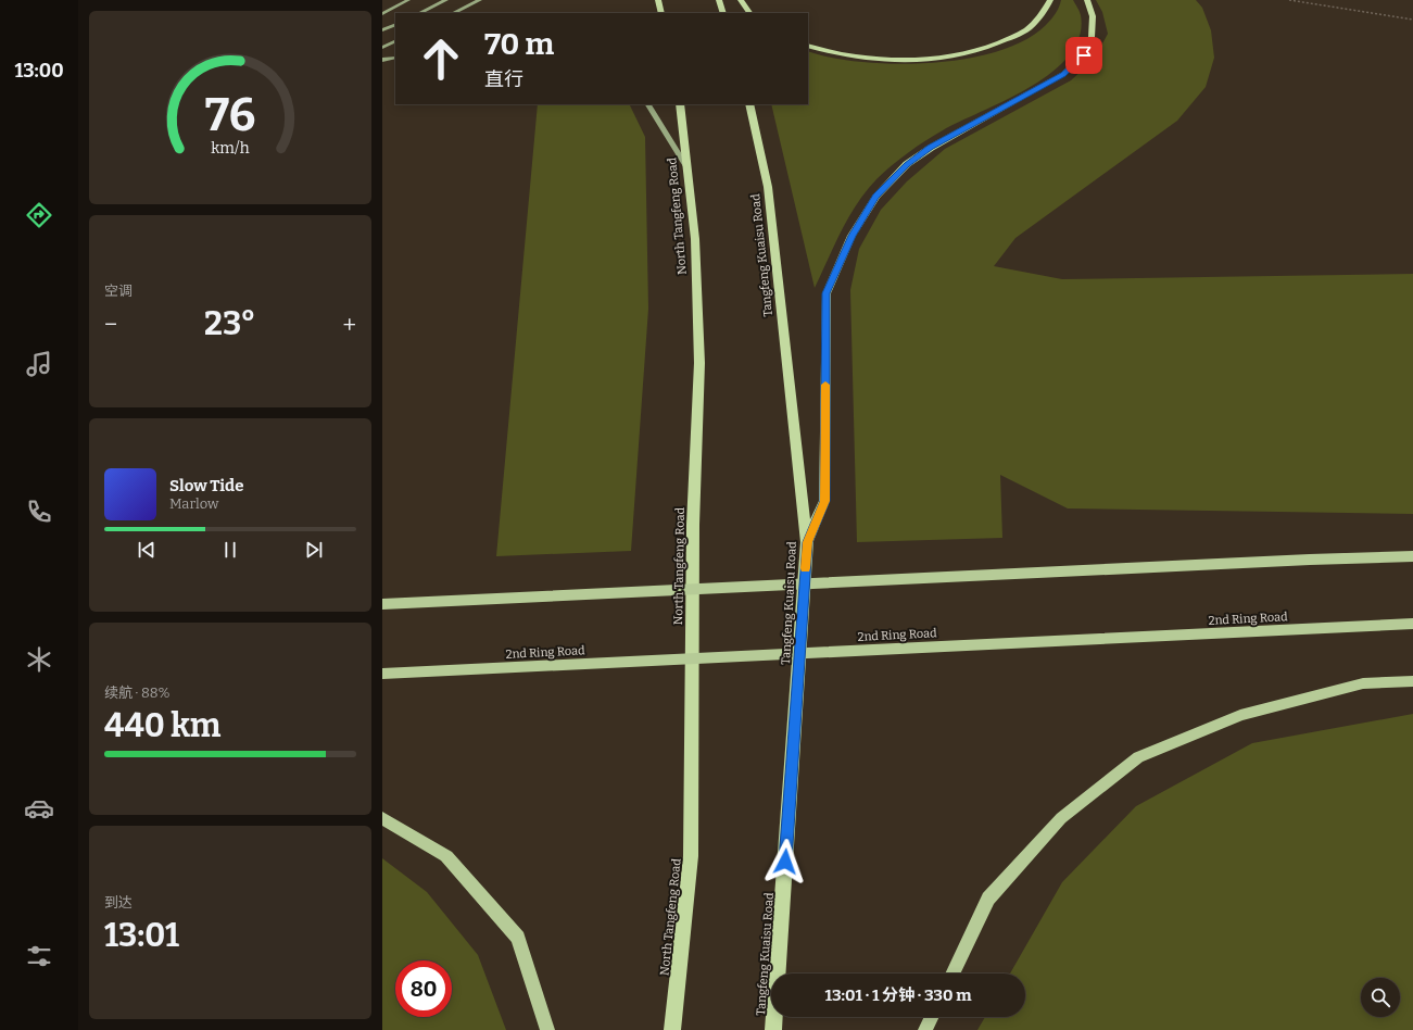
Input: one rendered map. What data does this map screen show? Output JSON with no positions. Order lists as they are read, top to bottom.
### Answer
{
  "streets": {
    "highway": ["North Tangfeng Road", "Tangfeng Kuaisu Road"],
    "main road": ["2nd Ring Road"]
  },
  "page": {
    "tabs": "13:00",
    "turn": ["70 m", "直行"],
    "tile": [
      "空调",
      ["续航 · 88%", "440 km"],
      ["到达", "13:01"]
    ],
    "heat": ["−", "23°", "+"],
    "song": ["Slow Tide", "Marlow"],
    "limit": "80",
    "trip": "13:01 · 1 分钟 · 330 m",
    "gauge": ["76", "km/h"]
  }
}
